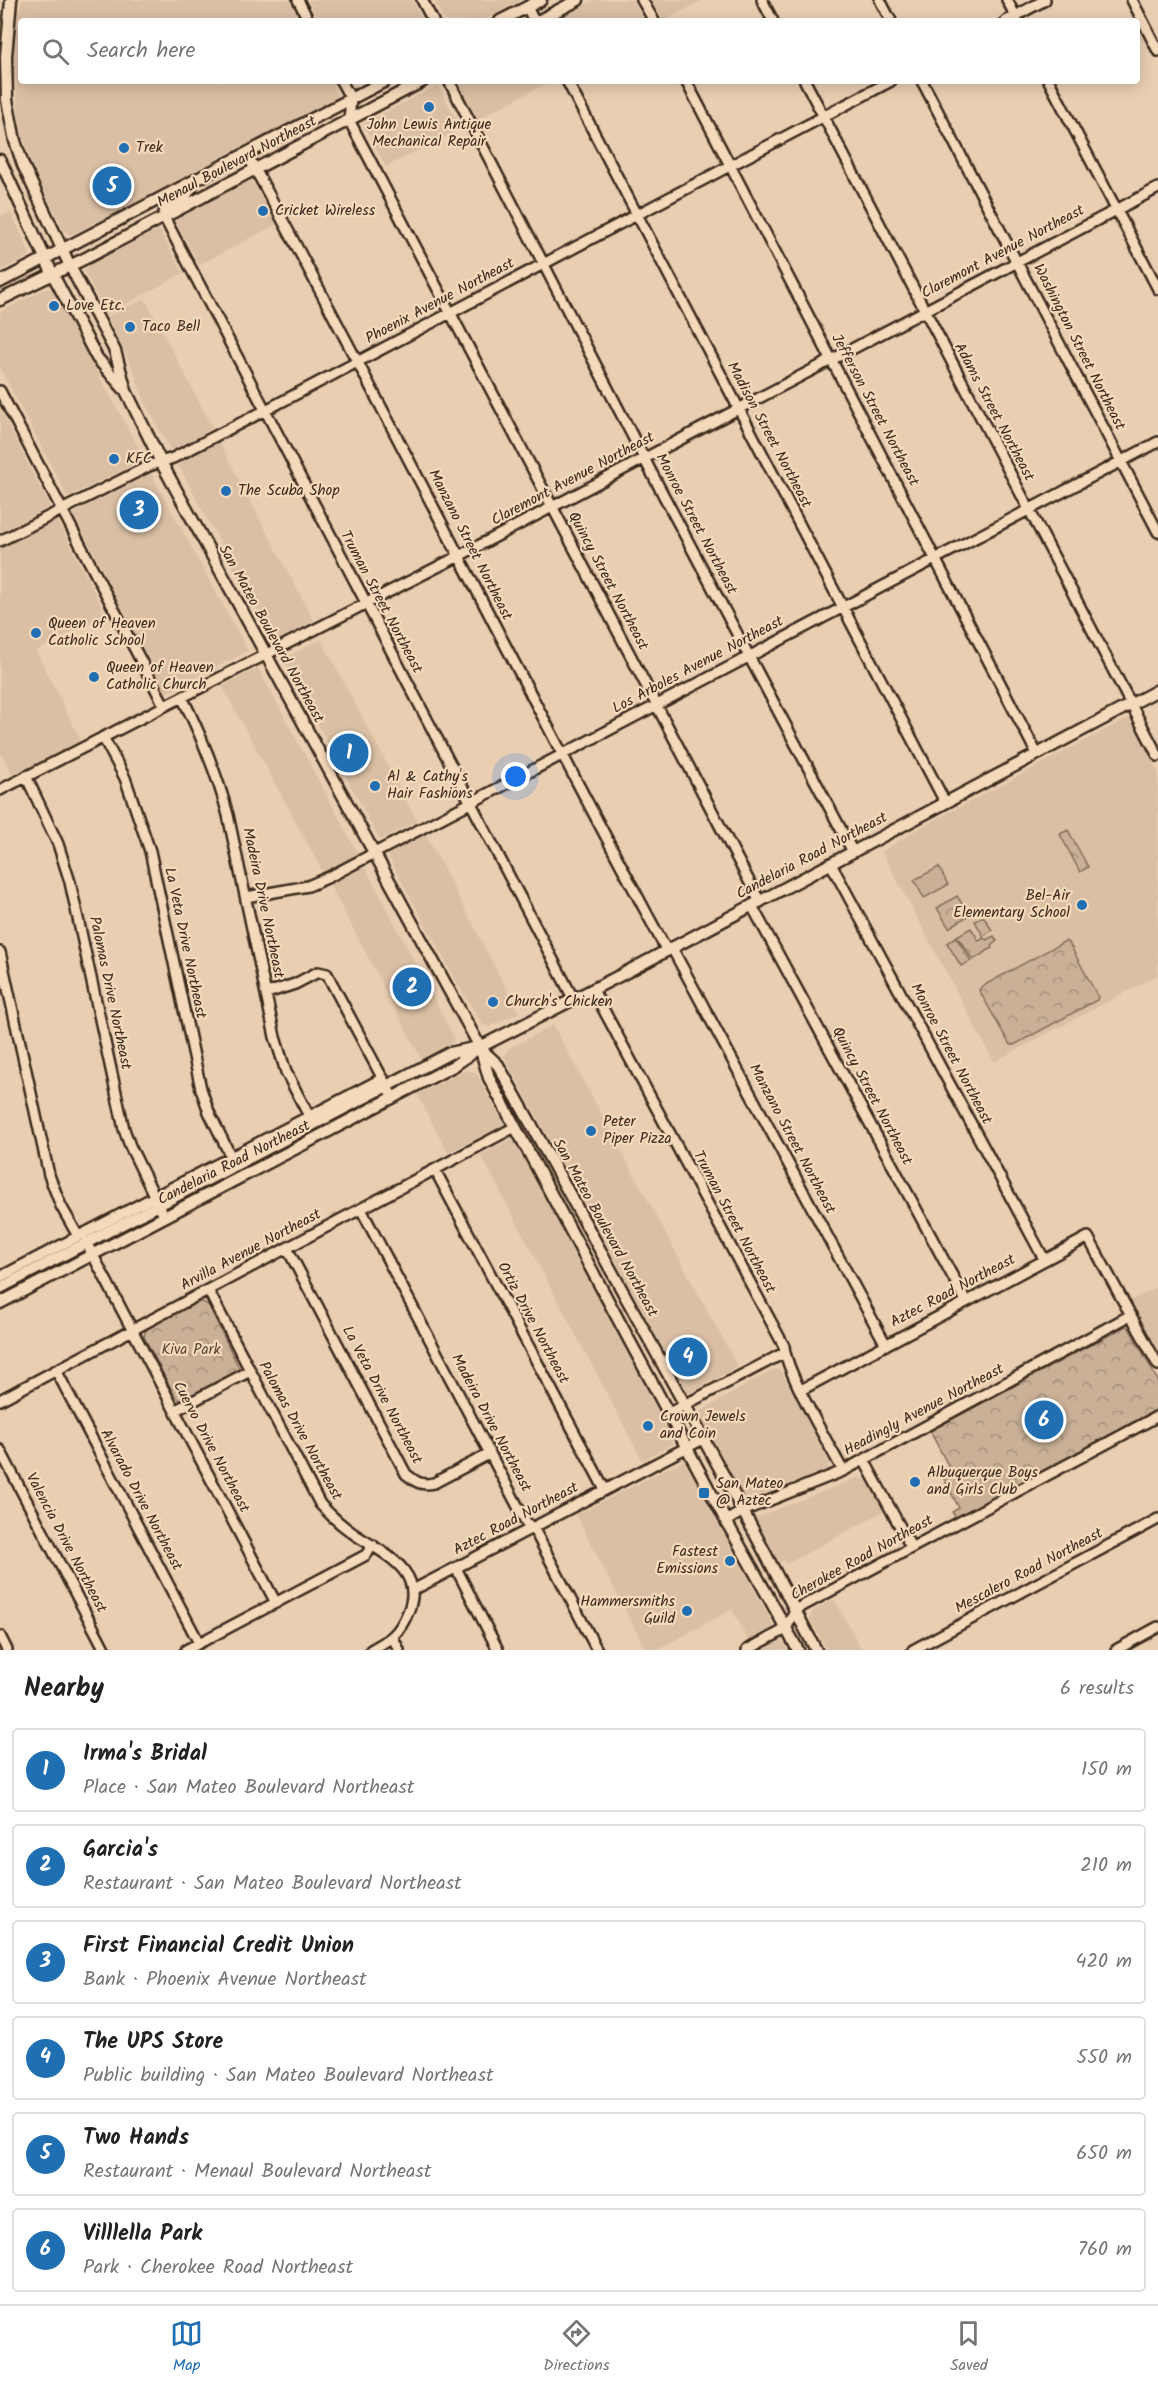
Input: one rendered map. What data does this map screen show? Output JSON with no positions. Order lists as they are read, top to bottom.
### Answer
{
  "streets": {
    "main road": ["Menaul Boulevard Northeast", "San Mateo Boulevard Northeast", "Candelaria Road Northeast"],
    "street": [
      "Claremont Avenue Northeast",
      "Phoenix Avenue Northeast",
      "Washington Street Northeast",
      "Jefferson Street Northeast",
      "Adams Street Northeast",
      "Madison Street Northeast",
      "Monroe Street Northeast",
      "Manzano Street Northeast",
      "Quincy Street Northeast",
      "Truman Street Northeast",
      "Los Arboles Avenue Northeast",
      "Madeira Drive Northeast",
      "La Veta Drive Northeast",
      "Palomas Drive Northeast",
      "Arvilla Avenue Northeast",
      "Aztec Road Northeast",
      "Ortiz Drive Northeast",
      "Headingly Avenue Northeast",
      "Cuervo Drive Northeast",
      "Alvarado Drive Northeast",
      "Valencia Drive Northeast",
      "Cherokee Road Northeast",
      "Mescalero Road Northeast"
    ]
  },
  "crossings": [
    ["Menaul Boulevard Northeast", "Manzano Street Northeast"],
    ["Menaul Boulevard Northeast", "Quincy Street Northeast"],
    ["Menaul Boulevard Northeast", "Truman Street Northeast"],
    ["Menaul Boulevard Northeast", "San Mateo Boulevard Northeast"],
    ["Claremont Avenue Northeast", "Washington Street Northeast"],
    ["Claremont Avenue Northeast", "Jefferson Street Northeast"],
    ["Claremont Avenue Northeast", "Adams Street Northeast"],
    ["Claremont Avenue Northeast", "Madison Street Northeast"],
    ["Claremont Avenue Northeast", "Monroe Street Northeast"],
    ["Claremont Avenue Northeast", "Manzano Street Northeast"],
    ["Claremont Avenue Northeast", "Quincy Street Northeast"],
    ["Claremont Avenue Northeast", "Truman Street Northeast"],
    ["Claremont Avenue Northeast", "San Mateo Boulevard Northeast"],
    ["Claremont Avenue Northeast", "Madeira Drive Northeast"],
    ["Claremont Avenue Northeast", "La Veta Drive Northeast"],
    ["Claremont Avenue Northeast", "Palomas Drive Northeast"],
    ["Phoenix Avenue Northeast", "Jefferson Street Northeast"],
    ["Phoenix Avenue Northeast", "Adams Street Northeast"],
    ["Phoenix Avenue Northeast", "Madison Street Northeast"],
    ["Phoenix Avenue Northeast", "Monroe Street Northeast"],
    ["Phoenix Avenue Northeast", "Manzano Street Northeast"],
    ["Phoenix Avenue Northeast", "Quincy Street Northeast"],
    ["Phoenix Avenue Northeast", "Truman Street Northeast"],
    ["Phoenix Avenue Northeast", "San Mateo Boulevard Northeast"],
    ["Washington Street Northeast", "Los Arboles Avenue Northeast"],
    ["Jefferson Street Northeast", "Los Arboles Avenue Northeast"],
    ["Jefferson Street Northeast", "Candelaria Road Northeast"],
    ["Adams Street Northeast", "Los Arboles Avenue Northeast"],
    ["Adams Street Northeast", "Candelaria Road Northeast"],
    ["Madison Street Northeast", "Los Arboles Avenue Northeast"],
    ["Madison Street Northeast", "Candelaria Road Northeast"],
    ["Monroe Street Northeast", "Los Arboles Avenue Northeast"],
    ["Monroe Street Northeast", "Candelaria Road Northeast"],
    ["Monroe Street Northeast", "Aztec Road Northeast"],
    ["Manzano Street Northeast", "Los Arboles Avenue Northeast"],
    ["Manzano Street Northeast", "Candelaria Road Northeast"],
    ["Manzano Street Northeast", "Aztec Road Northeast"],
    ["Quincy Street Northeast", "Los Arboles Avenue Northeast"],
    ["Quincy Street Northeast", "Candelaria Road Northeast"],
    ["Quincy Street Northeast", "Aztec Road Northeast"],
    ["Truman Street Northeast", "Los Arboles Avenue Northeast"],
    ["Truman Street Northeast", "Candelaria Road Northeast"],
    ["Truman Street Northeast", "Aztec Road Northeast"],
    ["Truman Street Northeast", "Headingly Avenue Northeast"],
    ["San Mateo Boulevard Northeast", "Los Arboles Avenue Northeast"],
    ["San Mateo Boulevard Northeast", "Candelaria Road Northeast"],
    ["San Mateo Boulevard Northeast", "Arvilla Avenue Northeast"],
    ["San Mateo Boulevard Northeast", "Aztec Road Northeast"],
    ["San Mateo Boulevard Northeast", "Headingly Avenue Northeast"],
    ["San Mateo Boulevard Northeast", "Cherokee Road Northeast"],
    ["Los Arboles Avenue Northeast", "Madeira Drive Northeast"],
    ["Candelaria Road Northeast", "Palomas Drive Northeast"],
    ["Candelaria Road Northeast", "Cuervo Drive Northeast"],
    ["Madeira Drive Northeast", "La Veta Drive Northeast"],
    ["Madeira Drive Northeast", "Arvilla Avenue Northeast"],
    ["Madeira Drive Northeast", "Aztec Road Northeast"],
    ["La Veta Drive Northeast", "Arvilla Avenue Northeast"],
    ["Palomas Drive Northeast", "Arvilla Avenue Northeast"],
    ["Palomas Drive Northeast", "Aztec Road Northeast"],
    ["Arvilla Avenue Northeast", "Ortiz Drive Northeast"],
    ["Arvilla Avenue Northeast", "Cuervo Drive Northeast"],
    ["Arvilla Avenue Northeast", "Alvarado Drive Northeast"],
    ["Aztec Road Northeast", "Ortiz Drive Northeast"],
    ["Aztec Road Northeast", "Headingly Avenue Northeast"]
  ],
  "parks": ["Kiva Park"],
  "places": {
    "other": [
      "John Lewis Antique Mechanical Repair",
      "Trek",
      "Cricket Wireless",
      "Love Etc.",
      "Taco Bell",
      "KFC",
      "The Scuba Shop",
      "Queen of Heaven Catholic School",
      "Queen of Heaven Catholic Church",
      "Al & Cathy's Hair Fashions",
      "Bel-Air Elementary School",
      "Church's Chicken",
      "Peter Piper Pizza",
      "Crown Jewels and Coin",
      "Albuquerque Boys and Girls Club",
      "Fastest Emissions",
      "Hammersmiths Guild"
    ],
    "transit": ["San Mateo @ Aztec"]
  },
  "page": {
    "search": "Search here",
    "pins": [
      "5",
      "3",
      "1",
      "2",
      "4",
      "6"
    ],
    "heading": ["Nearby", "6 results"],
    "list": [
      {
        "mark": "1",
        "name": "Irma's Bridal",
        "note": "Place · San Mateo Boulevard Northeast",
        "value": "150 m"
      },
      {
        "mark": "2",
        "name": "Garcia's",
        "note": "Restaurant · San Mateo Boulevard Northeast",
        "value": "210 m"
      },
      {
        "mark": "3",
        "name": "First Financial Credit Union",
        "note": "Bank · Phoenix Avenue Northeast",
        "value": "420 m"
      },
      {
        "mark": "4",
        "name": "The UPS Store",
        "note": "Public building · San Mateo Boulevard Northeast",
        "value": "550 m"
      },
      {
        "mark": "5",
        "name": "Two Hands",
        "note": "Restaurant · Menaul Boulevard Northeast",
        "value": "650 m"
      },
      {
        "mark": "6",
        "name": "Villlella Park",
        "note": "Park · Cherokee Road Northeast",
        "value": "760 m"
      }
    ],
    "nav": ["Map", "Directions", "Saved"]
  }
}
